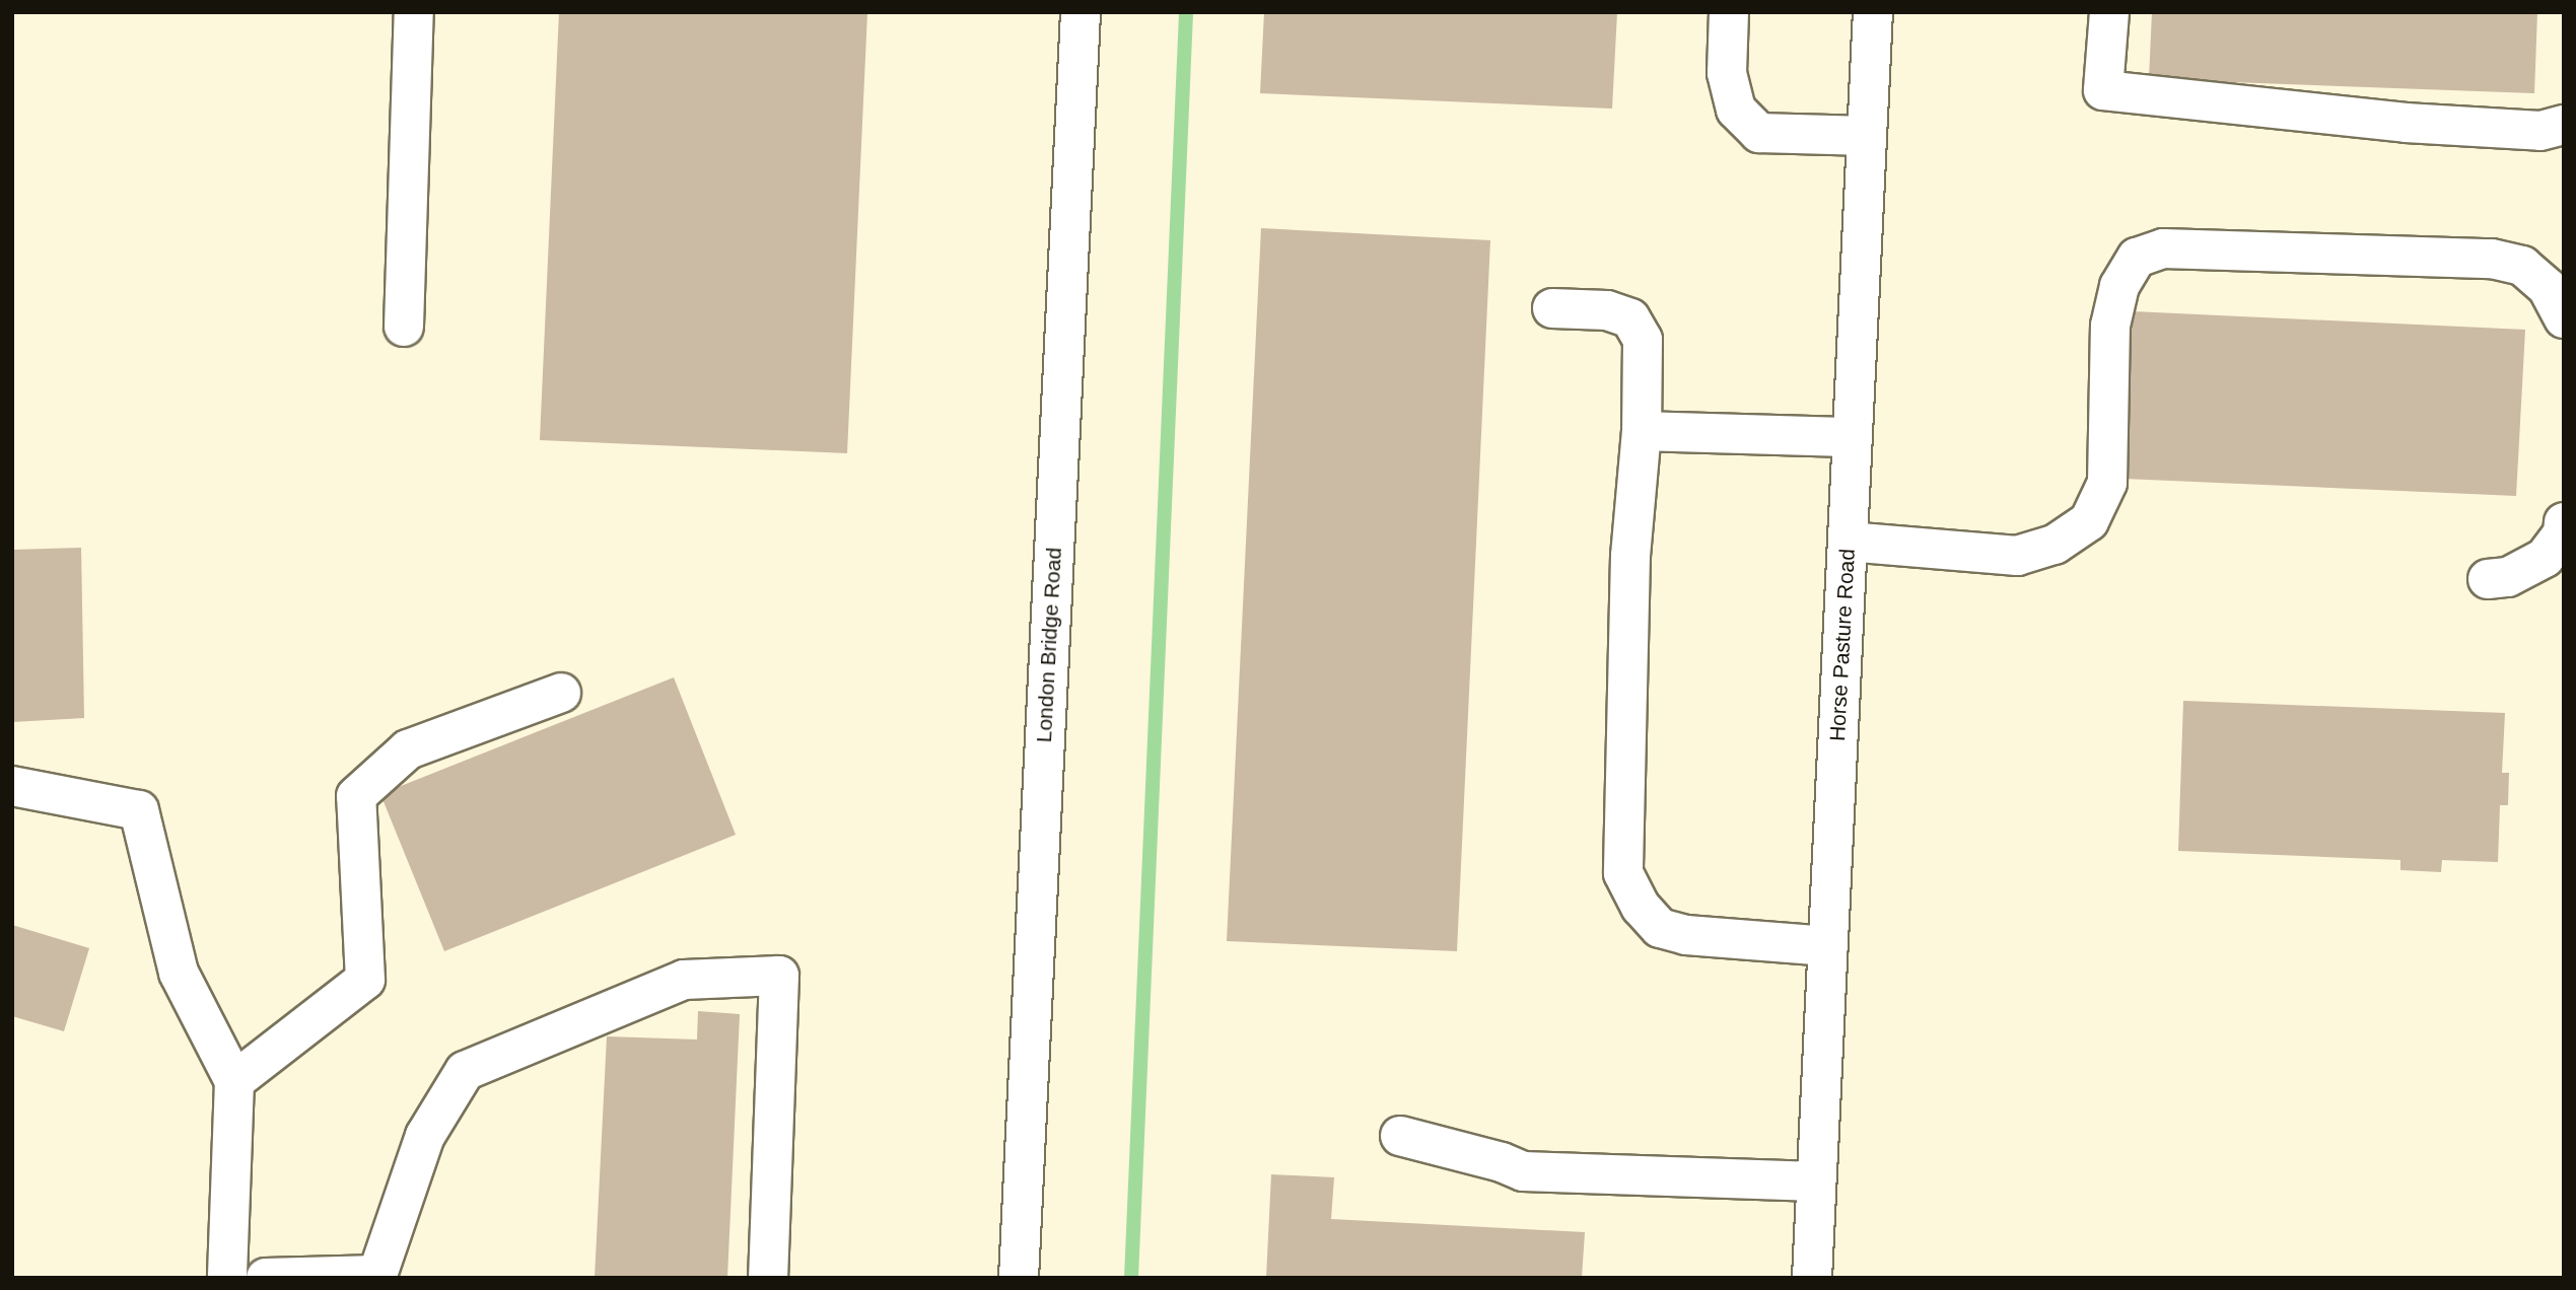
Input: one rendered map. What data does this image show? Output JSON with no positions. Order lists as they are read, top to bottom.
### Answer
{
  "streets": {
    "street": ["London Bridge Road", "Horse Pasture Road"]
  }
}
